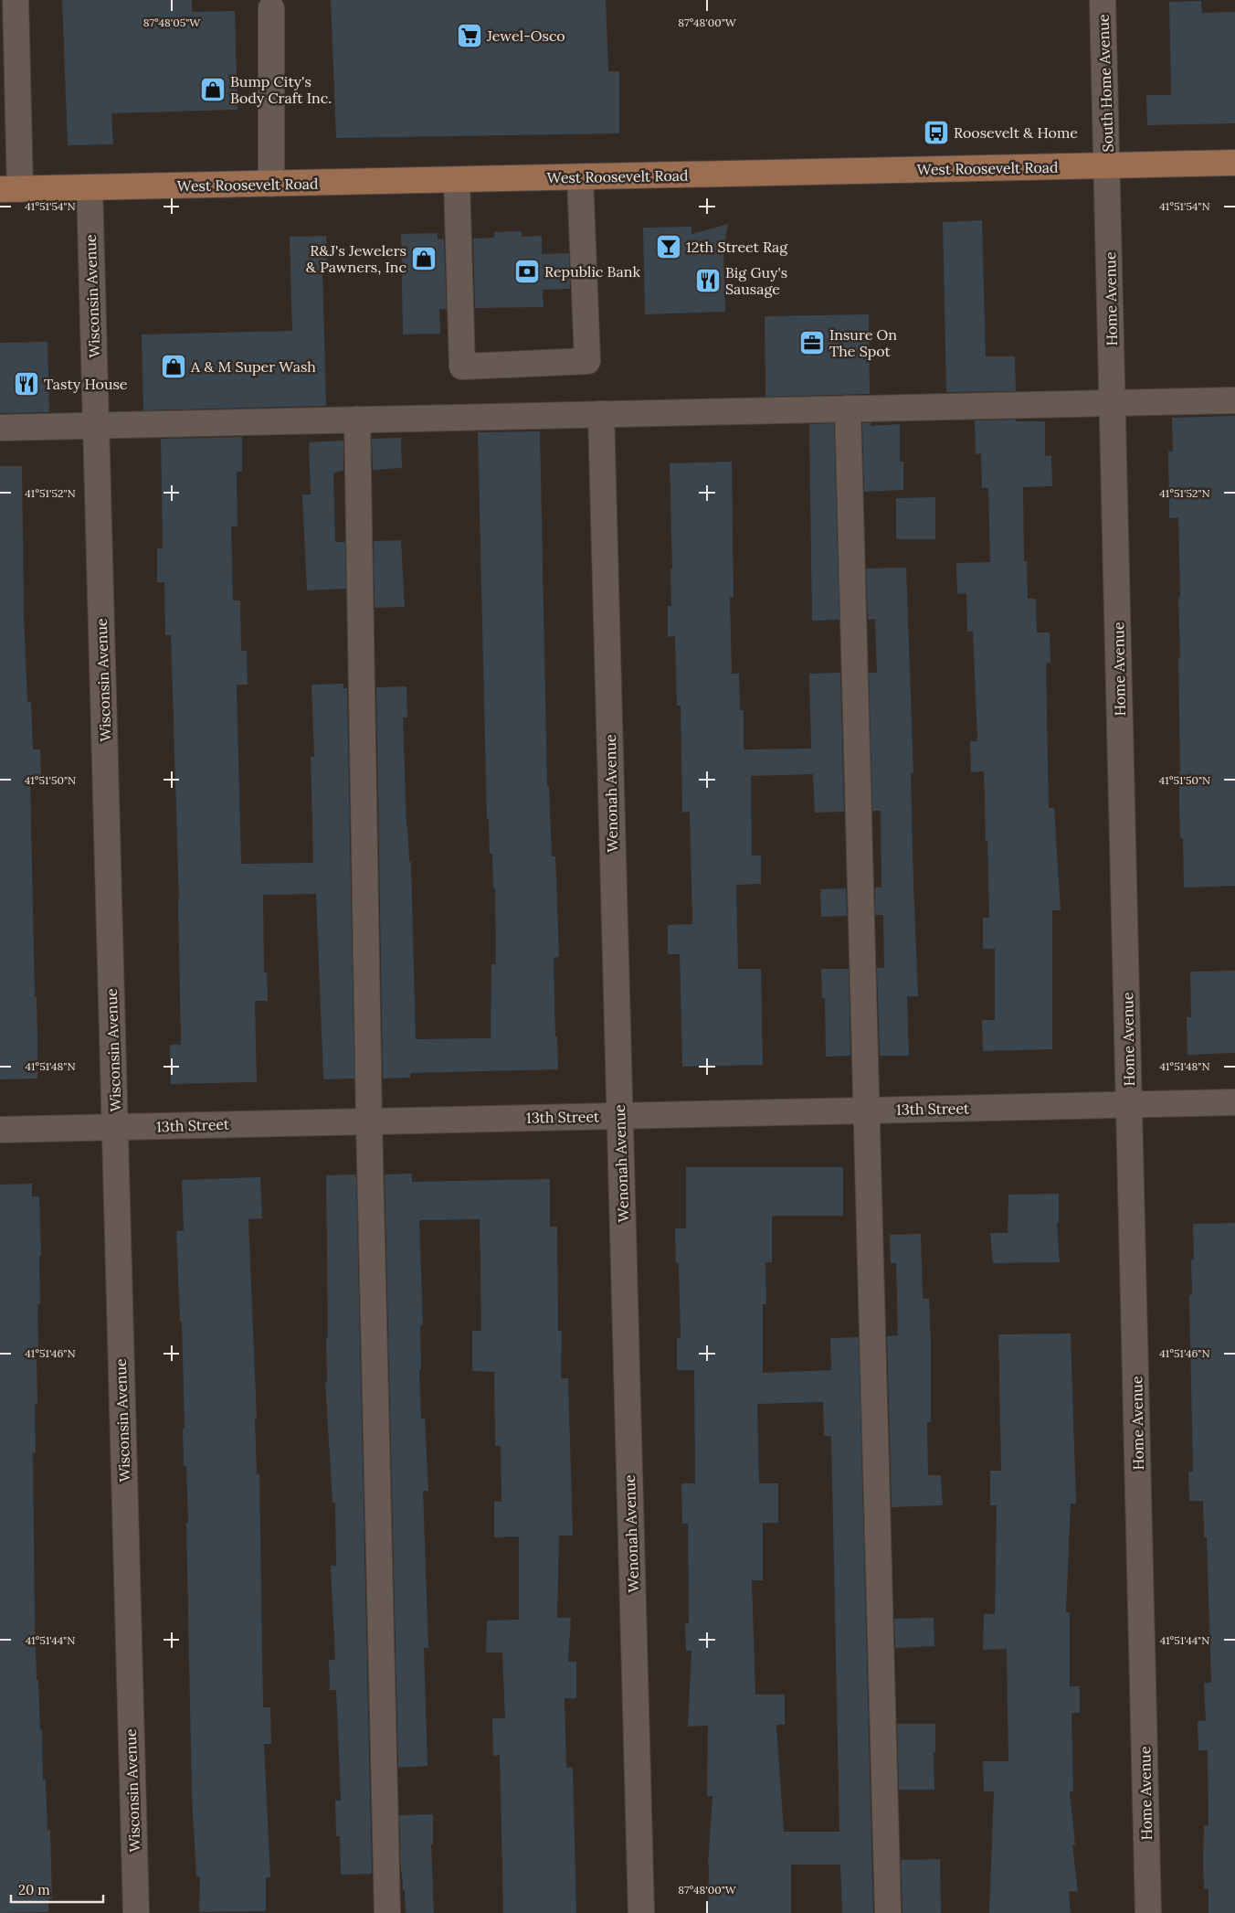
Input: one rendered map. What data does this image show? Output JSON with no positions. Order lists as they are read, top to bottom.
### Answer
{
  "streets": {
    "main road": ["West Roosevelt Road"],
    "street": [
      "South Home Avenue",
      "Wisconsin Avenue",
      "Home Avenue",
      "Wenonah Avenue",
      "13th Street"
    ]
  },
  "crossings": [
    ["South Home Avenue", "West Roosevelt Road"],
    ["South Home Avenue", "Home Avenue"],
    ["West Roosevelt Road", "Wisconsin Avenue"],
    ["West Roosevelt Road", "Home Avenue"],
    ["Wisconsin Avenue", "13th Street"],
    ["Home Avenue", "13th Street"],
    ["Wenonah Avenue", "13th Street"]
  ],
  "places": {
    "supermarket": ["Jewel-Osco"],
    "shop": ["Bump City's Body Craft Inc.", "R&J's Jewelers & Pawners, Inc", "A & M Super Wash"],
    "bus stop": ["Roosevelt & Home"],
    "bar": ["12th Street Rag"],
    "bank": ["Republic Bank"],
    "restaurant": ["Big Guy's Sausage", "Tasty House"],
    "office": ["Insure On The Spot"]
  },
  "scale_bar": "20 m",
  "coordinates": [
    "87°48'05\"W",
    "87°48'00\"W",
    "41°51'54\"N",
    "41°51'52\"N",
    "41°51'50\"N",
    "41°51'48\"N",
    "41°51'46\"N",
    "41°51'44\"N"
  ]
}
